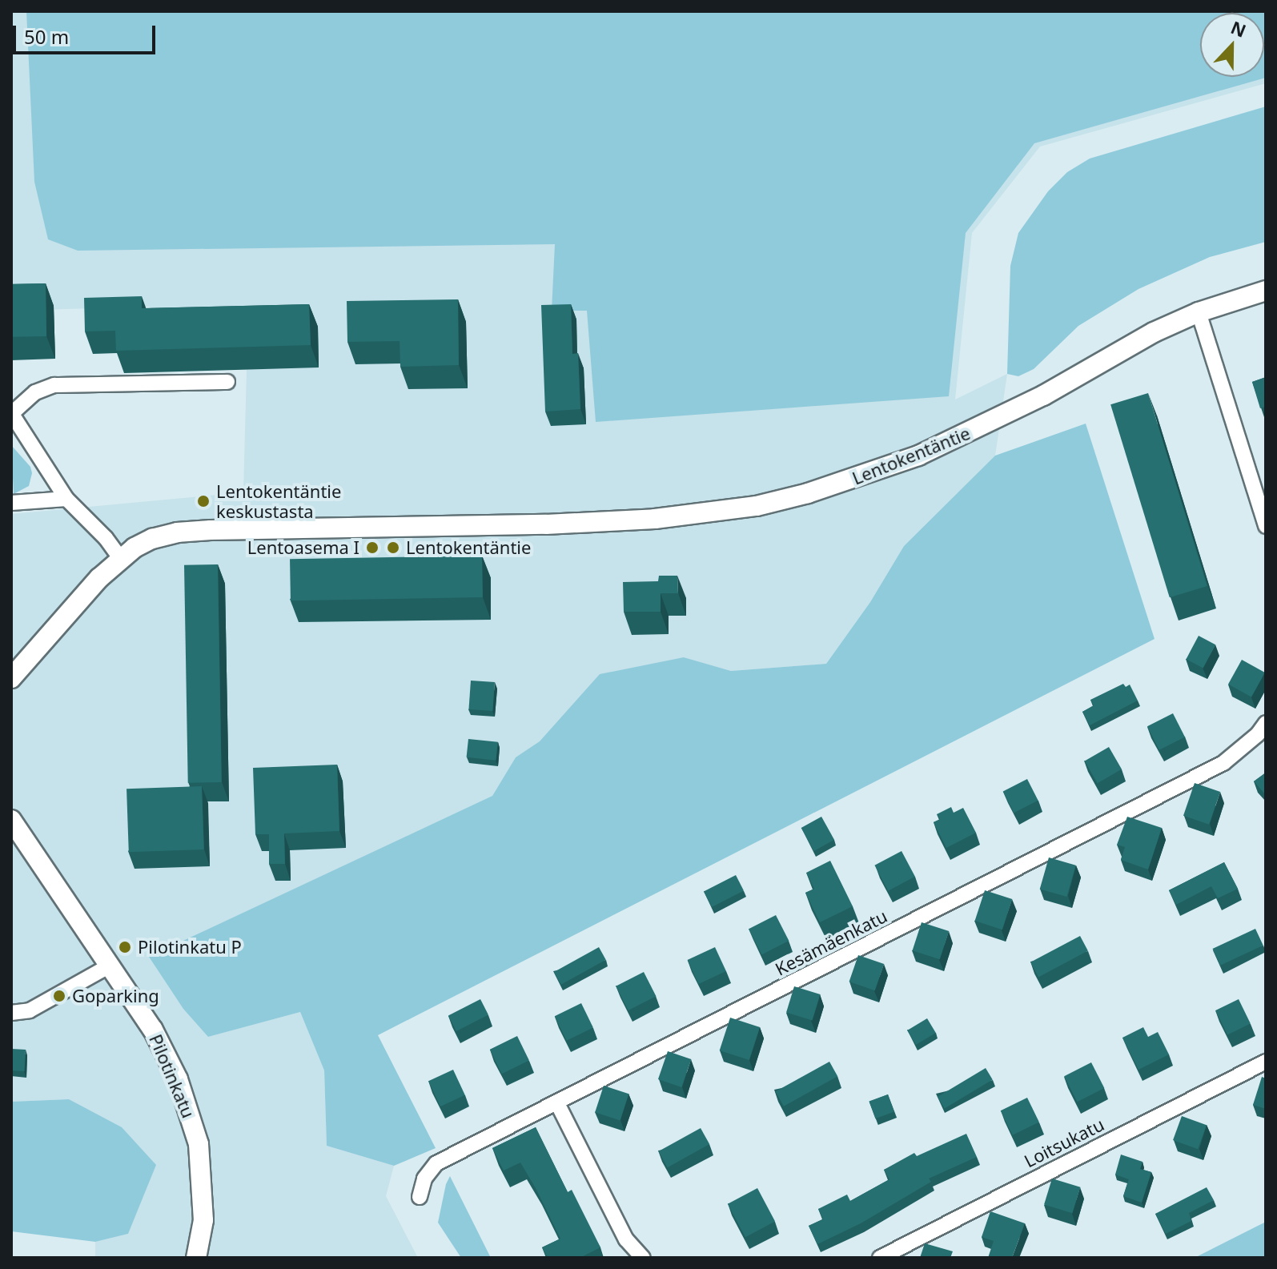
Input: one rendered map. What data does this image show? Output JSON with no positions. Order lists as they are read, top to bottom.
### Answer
{
  "streets": {
    "street": [
      "Lentokentäntie",
      "Kesämäenkatu",
      "Pilotinkatu",
      "Loitsukatu"
    ]
  },
  "places": [
    "Lentokentäntie keskustasta",
    "Lentoasema I",
    "Lentokentäntie",
    "Pilotinkatu P",
    "Goparking"
  ],
  "scale_bar": "50 m",
  "north": "top"
}
